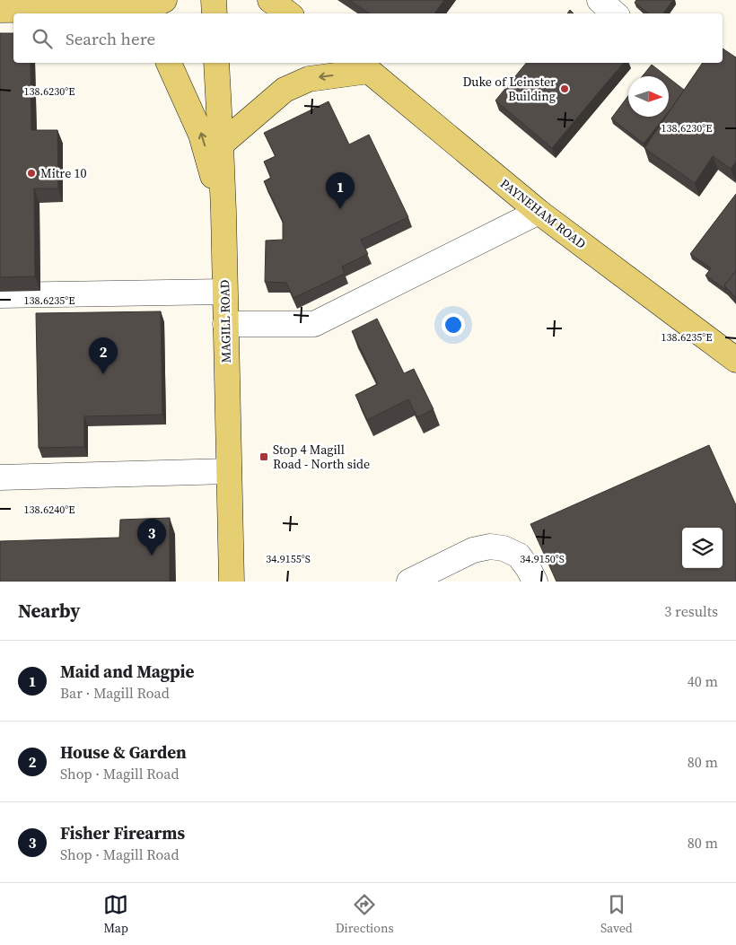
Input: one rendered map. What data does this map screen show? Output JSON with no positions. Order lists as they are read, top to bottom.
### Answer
{
  "streets": {
    "main road": ["PAYNEHAM ROAD", "MAGILL ROAD"]
  },
  "places": {
    "other": ["Duke of Leinster Building", "Mitre 10"],
    "transit": ["Stop 4 Magill Road - North side"]
  },
  "north": "right",
  "page": {
    "search": "Search here",
    "pins": ["1", "2", "3"],
    "heading": ["Nearby", "3 results"],
    "list": [
      {
        "mark": "1",
        "name": "Maid and Magpie",
        "note": "Bar · Magill Road",
        "value": "40 m"
      },
      {
        "mark": "2",
        "name": "House & Garden",
        "note": "Shop · Magill Road",
        "value": "80 m"
      },
      {
        "mark": "3",
        "name": "Fisher Firearms",
        "note": "Shop · Magill Road",
        "value": "80 m"
      }
    ],
    "nav": ["Map", "Directions", "Saved"]
  },
  "coordinates": [
    "138.6230°E",
    "138.6235°E",
    "138.6240°E",
    "34.9155°S",
    "34.9150°S"
  ]
}
